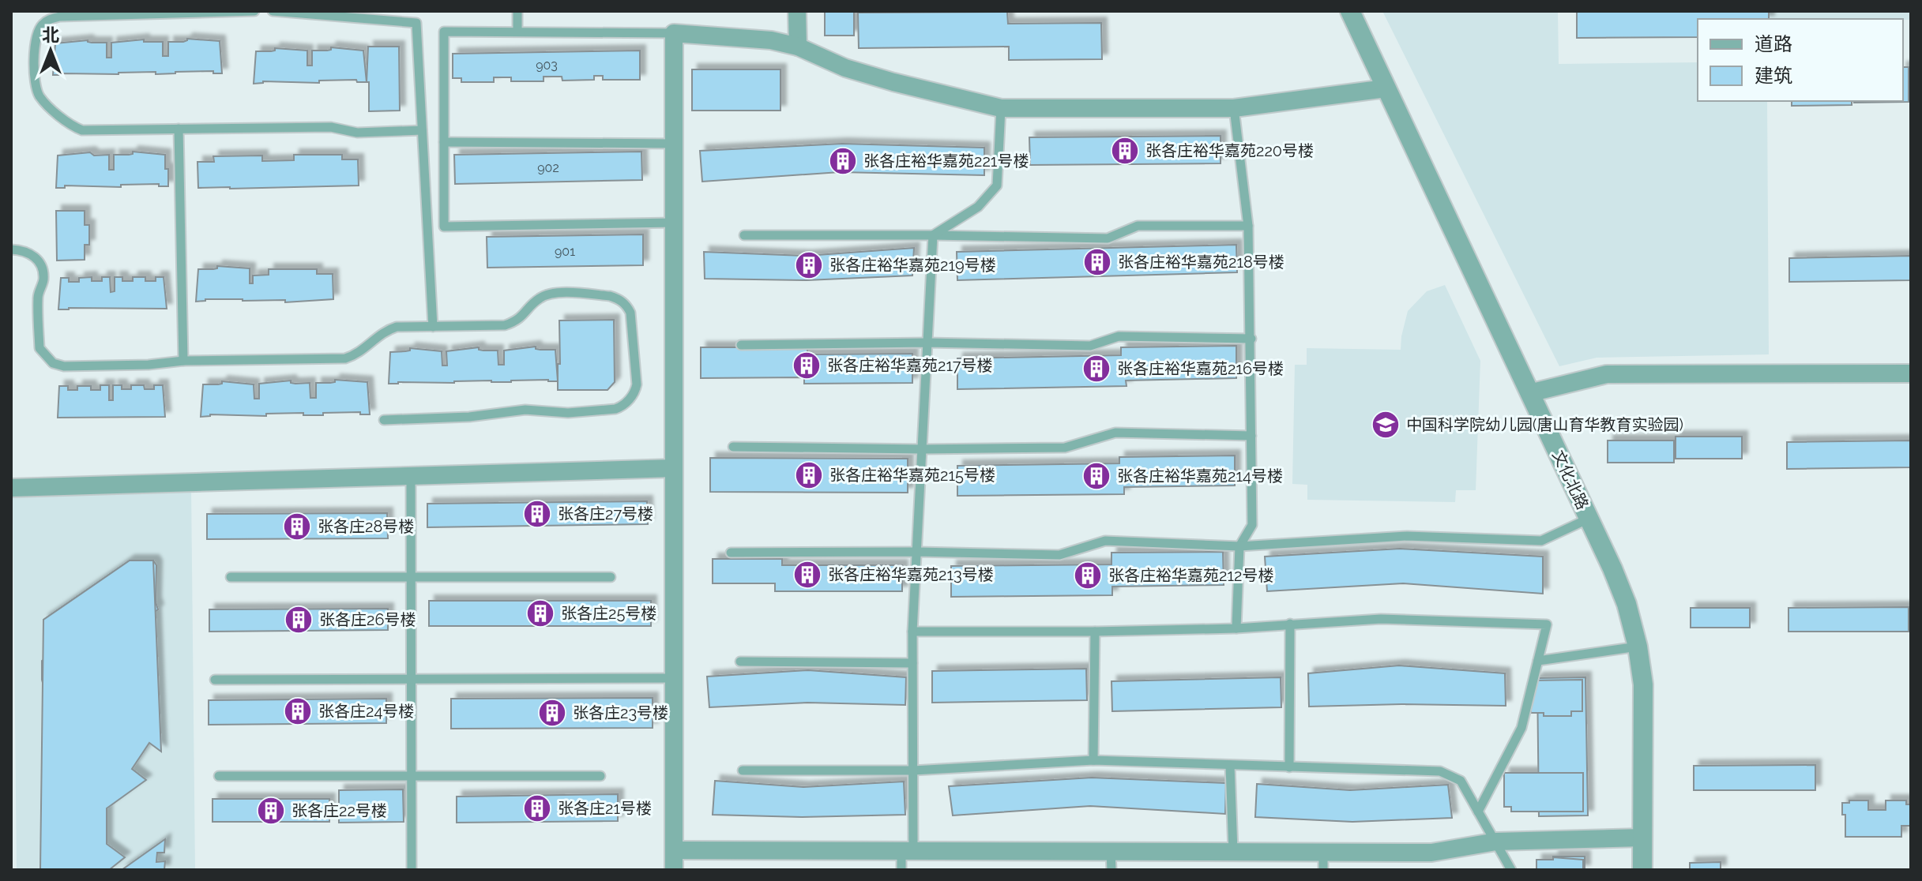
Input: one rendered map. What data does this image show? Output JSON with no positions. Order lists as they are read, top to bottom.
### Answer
{
  "streets": {
    "street": ["文化北路"]
  },
  "places": {
    "building": [
      "张各庄裕华嘉苑220号楼",
      "张各庄裕华嘉苑221号楼",
      "张各庄裕华嘉苑218号楼",
      "张各庄裕华嘉苑219号楼",
      "张各庄裕华嘉苑217号楼",
      "张各庄裕华嘉苑216号楼",
      "张各庄裕华嘉苑215号楼",
      "张各庄裕华嘉苑214号楼",
      "张各庄27号楼",
      "张各庄28号楼",
      "张各庄裕华嘉苑213号楼",
      "张各庄裕华嘉苑212号楼",
      "张各庄25号楼",
      "张各庄26号楼",
      "张各庄24号楼",
      "张各庄23号楼",
      "张各庄21号楼",
      "张各庄22号楼"
    ],
    "school or university": ["中国科学院幼儿园(唐山育华教育实验园)"]
  },
  "house_numbers": ["903", "902", "901"],
  "legend": ["道路", "建筑"],
  "north": "top"
}
